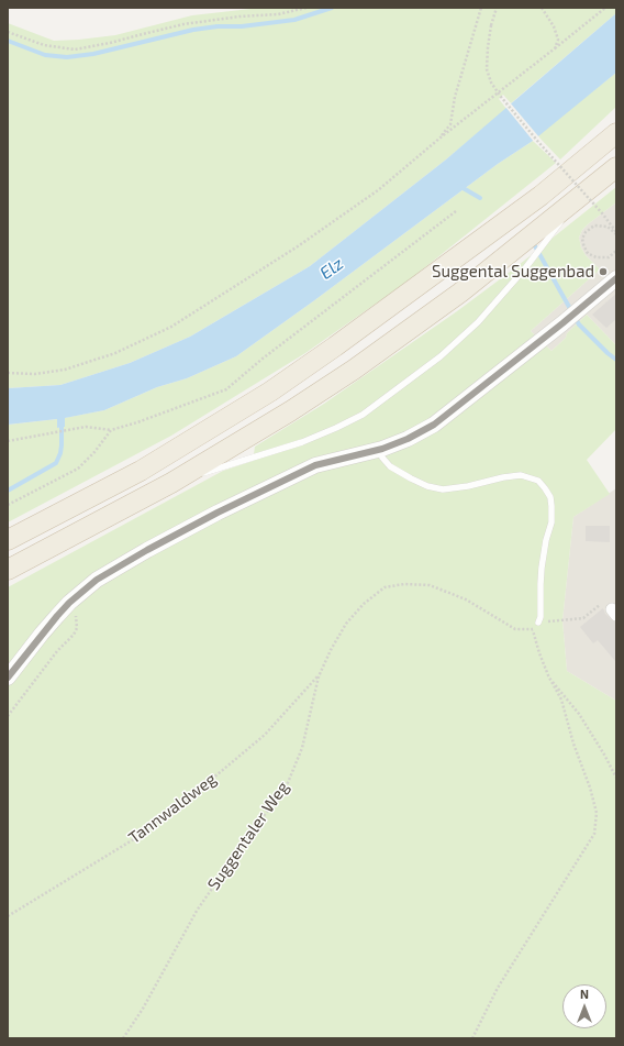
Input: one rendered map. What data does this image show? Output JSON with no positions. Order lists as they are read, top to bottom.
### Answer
{
  "streets": {
    "path": ["Tannwaldweg", "Suggentaler Weg"]
  },
  "crossings": [
    ["Tannwaldweg", "Suggentaler Weg"]
  ],
  "water": ["Elz"],
  "places": ["Suggental Suggenbad"],
  "north": "top"
}
